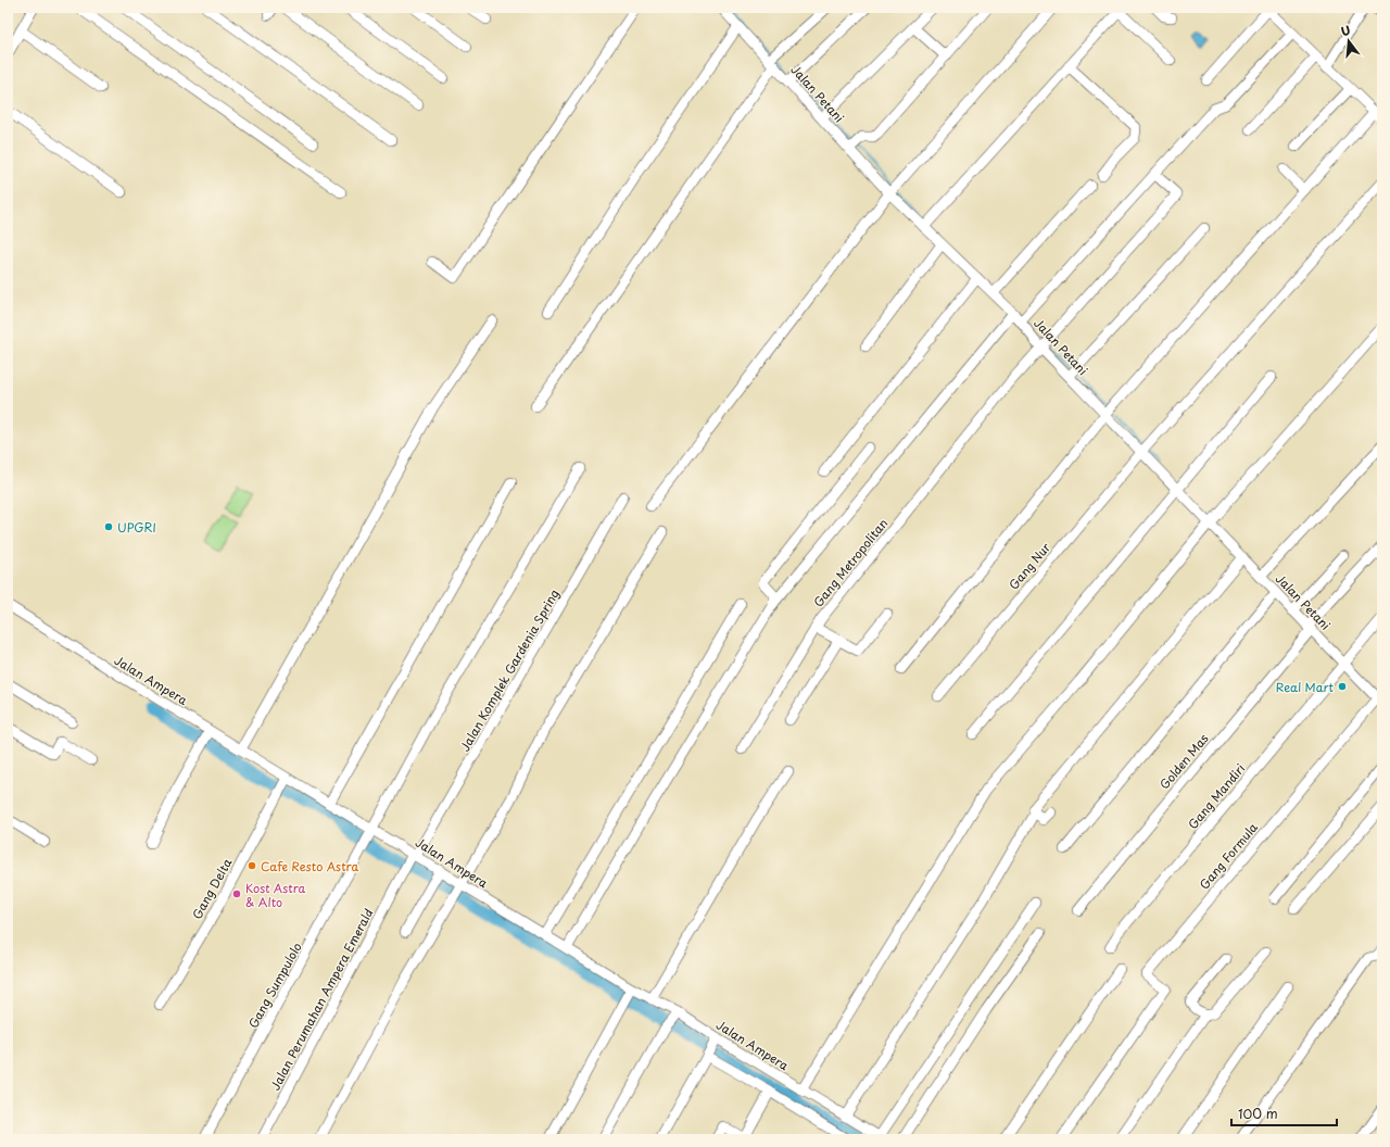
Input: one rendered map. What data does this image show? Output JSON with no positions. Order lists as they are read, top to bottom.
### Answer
{
  "streets": {
    "street": [
      "Jalan Petani",
      "Gang Metropolitan",
      "Gang Nur",
      "Jalan Komplek Gardenia Spring",
      "Jalan Ampera",
      "Golden Mas",
      "Gang Mandiri",
      "Gang Formula",
      "Gang Delta",
      "Gang Sumpulolo",
      "Jalan Perumahan Ampera Emerald"
    ]
  },
  "crossings": [
    ["Jalan Petani", "Gang Metropolitan"],
    ["Jalan Petani", "Gang Nur"],
    ["Jalan Petani", "Golden Mas"],
    ["Jalan Petani", "Gang Mandiri"],
    ["Jalan Petani", "Gang Formula"],
    ["Jalan Komplek Gardenia Spring", "Jalan Ampera"],
    ["Jalan Komplek Gardenia Spring", "Jalan Perumahan Ampera Emerald"],
    ["Jalan Ampera", "Gang Delta"],
    ["Jalan Ampera", "Gang Sumpulolo"]
  ],
  "places": [
    "UPGRI",
    "Real Mart",
    "Cafe Resto Astra",
    "Kost Astra & Alto"
  ],
  "scale_bar": "100 m",
  "north": "top"
}
